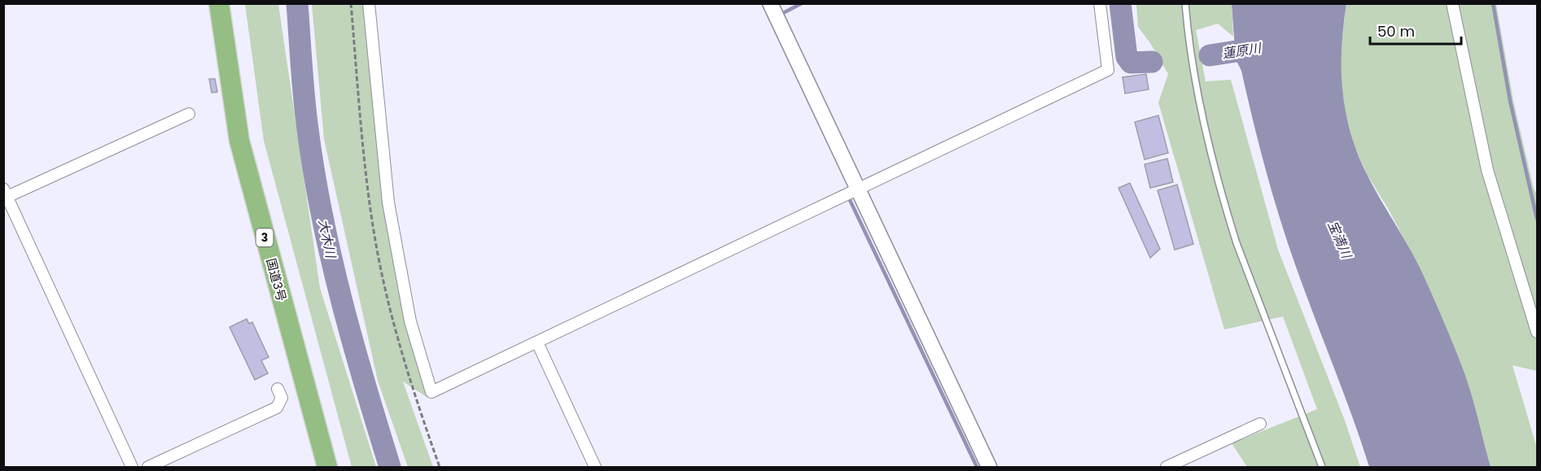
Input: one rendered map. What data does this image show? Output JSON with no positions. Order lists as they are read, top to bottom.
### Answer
{
  "streets": {
    "highway": ["3", "国道3号"]
  },
  "water": ["蓮原川", "大木川", "宝満川"],
  "scale_bar": "50 m"
}
